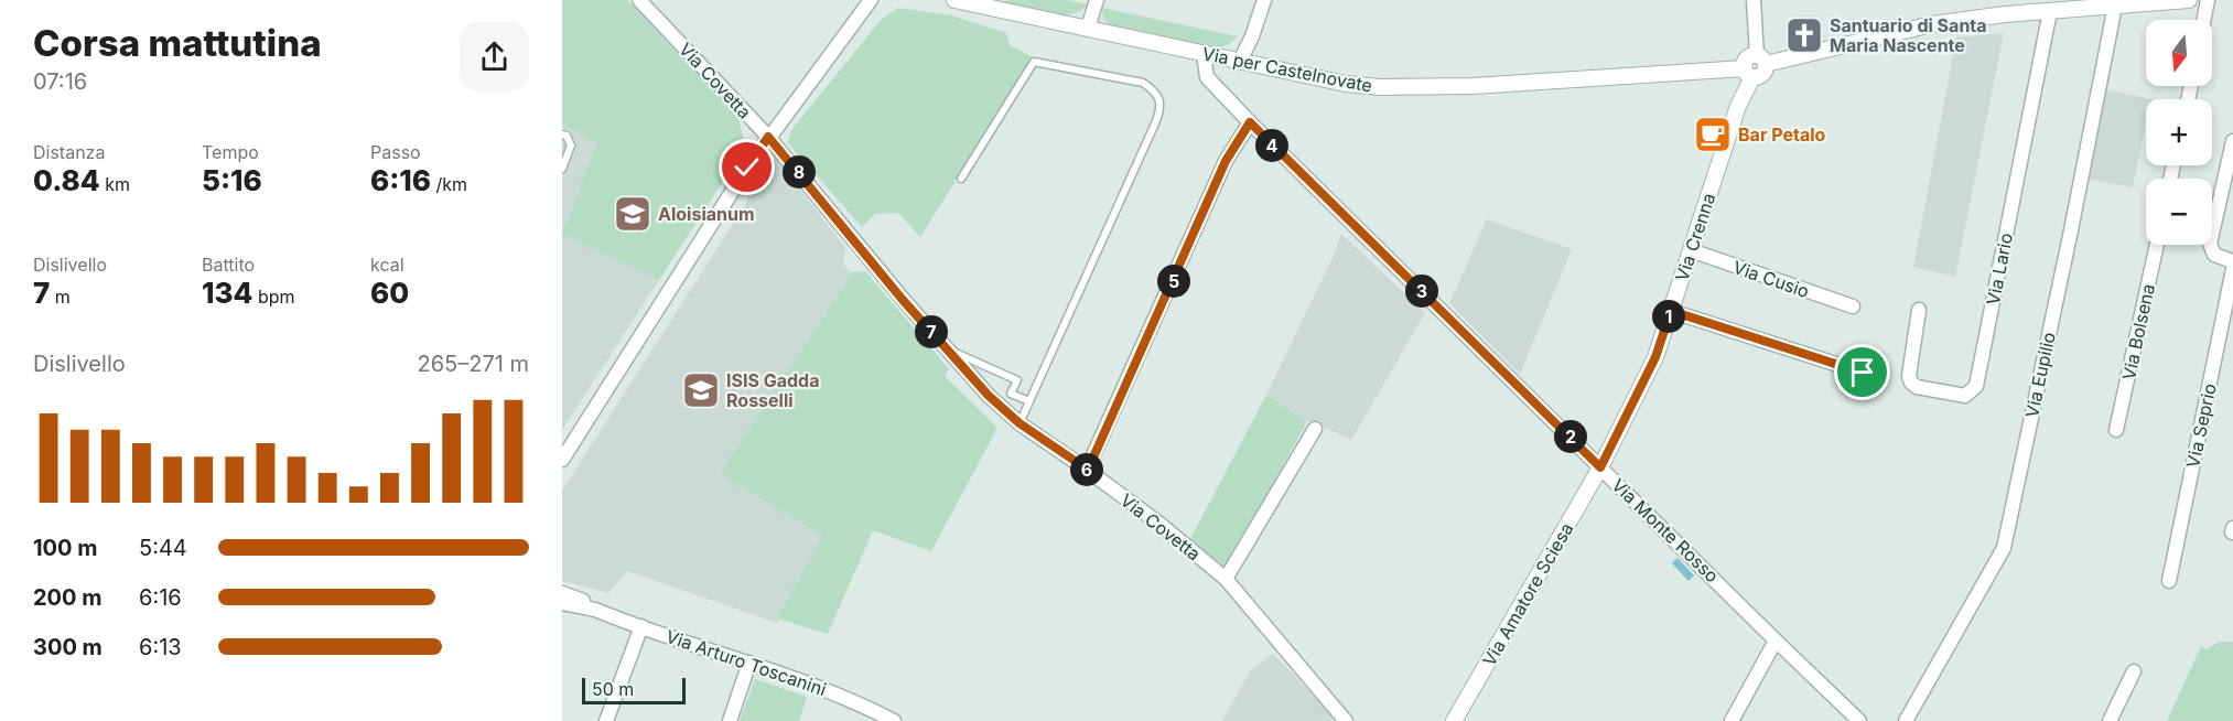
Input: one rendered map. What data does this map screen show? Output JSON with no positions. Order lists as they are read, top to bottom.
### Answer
{
  "streets": {
    "street": [
      "Via per Castelnovate",
      "Via Covetta",
      "Via Crenna",
      "Via Lario",
      "Via Cusio",
      "Via Bolsena",
      "Via Eupilio",
      "Via Seprio",
      "Via Monte Rosso",
      "Via Amatore Sciesa",
      "Via Arturo Toscanini"
    ]
  },
  "crossings": [
    ["Via per Castelnovate", "Via Crenna"],
    ["Via per Castelnovate", "Via Monte Rosso"],
    ["Via Crenna", "Via Cusio"],
    ["Via Crenna", "Via Monte Rosso"],
    ["Via Crenna", "Via Amatore Sciesa"],
    ["Via Monte Rosso", "Via Amatore Sciesa"]
  ],
  "places": {
    "church": ["Santuario di Santa Maria Nascente"],
    "cafe": ["Bar Petalo"],
    "school or university": ["Aloisianum", "ISIS Gadda Rosselli"]
  },
  "scale_bar": "50 m",
  "north": "bottom",
  "page": {
    "heading": ["Corsa mattutina", "07:16"],
    "map_buttons": ["+", "−"],
    "stats": [
      ["Distanza", "0.84 km"],
      ["Tempo", "5:16"],
      ["Passo", "6:16 /km"],
      ["Dislivello", "7 m"],
      ["Battito", "134 bpm"],
      ["kcal", "60"]
    ],
    "pins": [
      "4",
      "8",
      "5",
      "3",
      "1",
      "7",
      "2",
      "6"
    ],
    "chart": ["Dislivello", "265–271 m"],
    "list": [
      {
        "name": "100 m",
        "note": "5:44"
      },
      {
        "name": "200 m",
        "note": "6:16"
      },
      {
        "name": "300 m",
        "note": "6:13"
      }
    ],
    "scale": "50 m"
  }
}
